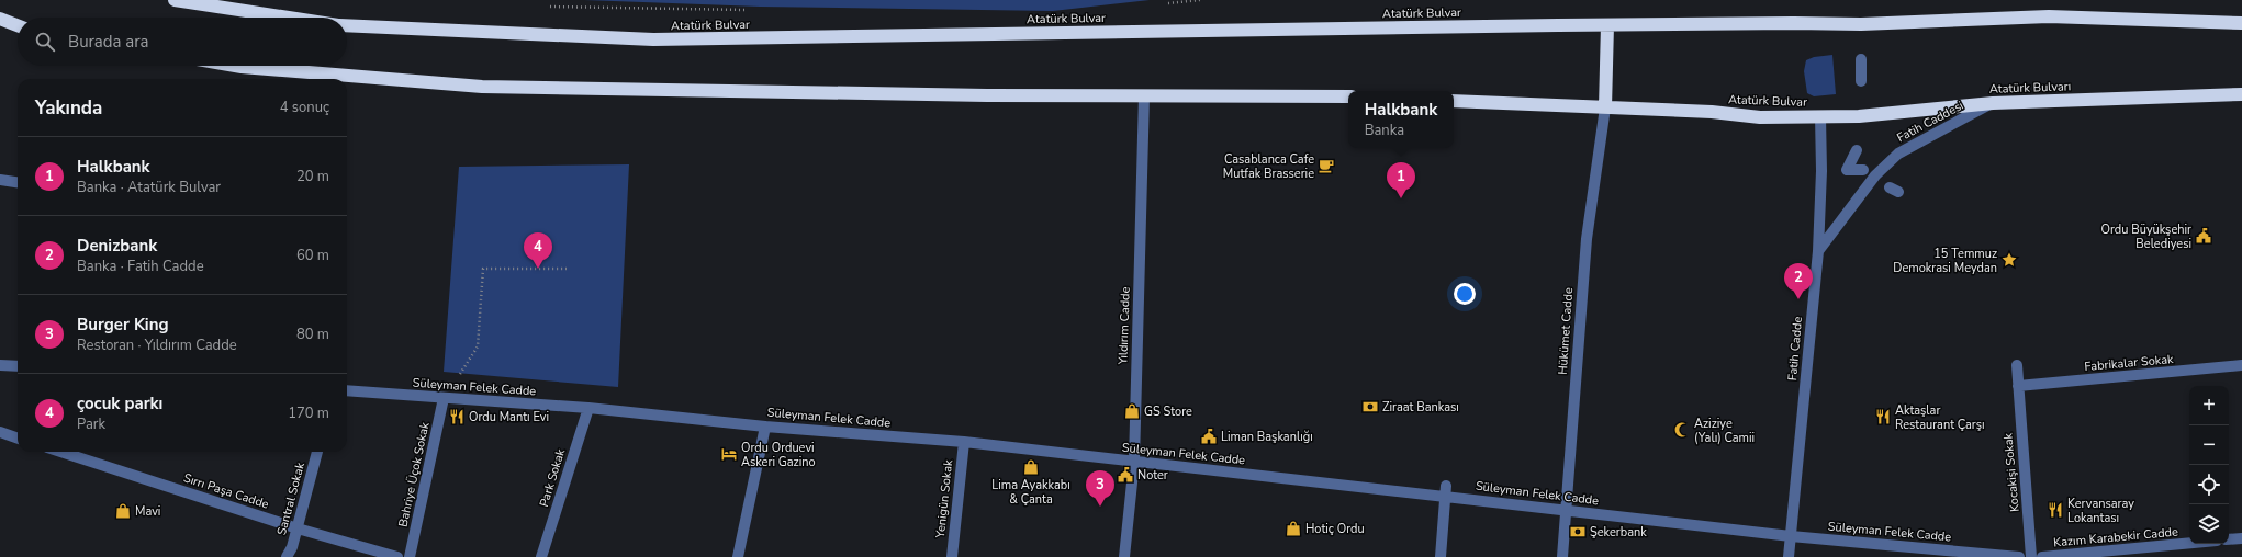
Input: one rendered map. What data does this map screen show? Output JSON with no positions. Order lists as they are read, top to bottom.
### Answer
{
  "streets": {
    "highway": ["Atatürk Bulvar", "Atatürk Bulvarı"],
    "street": [
      "Fatih Caddesi",
      "Yıldırım Cadde",
      "Hükümet Cadde",
      "Fatih Cadde",
      "Fabrikalar Sokak",
      "Süleyman Felek Cadde",
      "Kocakişi Sokak",
      "Bahriye Üçok Sokak",
      "Park Sokak",
      "Sırrı Paşa Cadde",
      "Santral Sokak",
      "Yenigün Sokak",
      "Kazım Karabekir Cadde"
    ]
  },
  "crossings": [
    ["Atatürk Bulvar", "Atatürk Bulvarı"],
    ["Atatürk Bulvar", "Hükümet Cadde"],
    ["Atatürk Bulvar", "Fatih Cadde"],
    ["Atatürk Bulvarı", "Fatih Caddesi"],
    ["Atatürk Bulvarı", "Fatih Cadde"],
    ["Fatih Caddesi", "Fatih Cadde"],
    ["Yıldırım Cadde", "Süleyman Felek Cadde"],
    ["Hükümet Cadde", "Süleyman Felek Cadde"],
    ["Fatih Cadde", "Süleyman Felek Cadde"],
    ["Fabrikalar Sokak", "Kocakişi Sokak"],
    ["Süleyman Felek Cadde", "Bahriye Üçok Sokak"],
    ["Süleyman Felek Cadde", "Park Sokak"],
    ["Süleyman Felek Cadde", "Yenigün Sokak"],
    ["Sırrı Paşa Cadde", "Santral Sokak"]
  ],
  "places": {
    "cafe": ["Casablanca Cafe Mutfak Brasserie"],
    "public building": ["Ordu Büyükşehir Belediyesi", "Liman Başkanlığı", "Noter"],
    "place": ["15 Temmuz Demokrasi Meydan"],
    "bank": ["Ziraat Bankası", "Şekerbank"],
    "shop": [
      "GS Store",
      "Lima Ayakkabı & Çanta",
      "Mavi",
      "Hotiç Ordu"
    ],
    "restaurant": ["Ordu Mantı Evi", "Aktaşlar Restaurant Çarşı", "Kervansaray Lokantası"],
    "mosque": ["Aziziye (Yalı) Camii"],
    "hotel": ["Ordu Orduevi Askeri Gazino"]
  },
  "page": {
    "search": "Burada ara",
    "heading": ["Yakında", "4 sonuç"],
    "popup": ["Halkbank", "Banka"],
    "list": [
      {
        "mark": "1",
        "name": "Halkbank",
        "note": "Banka · Atatürk Bulvar",
        "value": "20 m"
      },
      {
        "mark": "2",
        "name": "Denizbank",
        "note": "Banka · Fatih Cadde",
        "value": "60 m"
      },
      {
        "mark": "3",
        "name": "Burger King",
        "note": "Restoran · Yıldırım Cadde",
        "value": "80 m"
      },
      {
        "mark": "4",
        "name": "çocuk parkı",
        "note": "Park",
        "value": "170 m"
      }
    ],
    "pins": [
      "1",
      "4",
      "2",
      "3"
    ],
    "map_buttons": ["+", "−"]
  }
}
